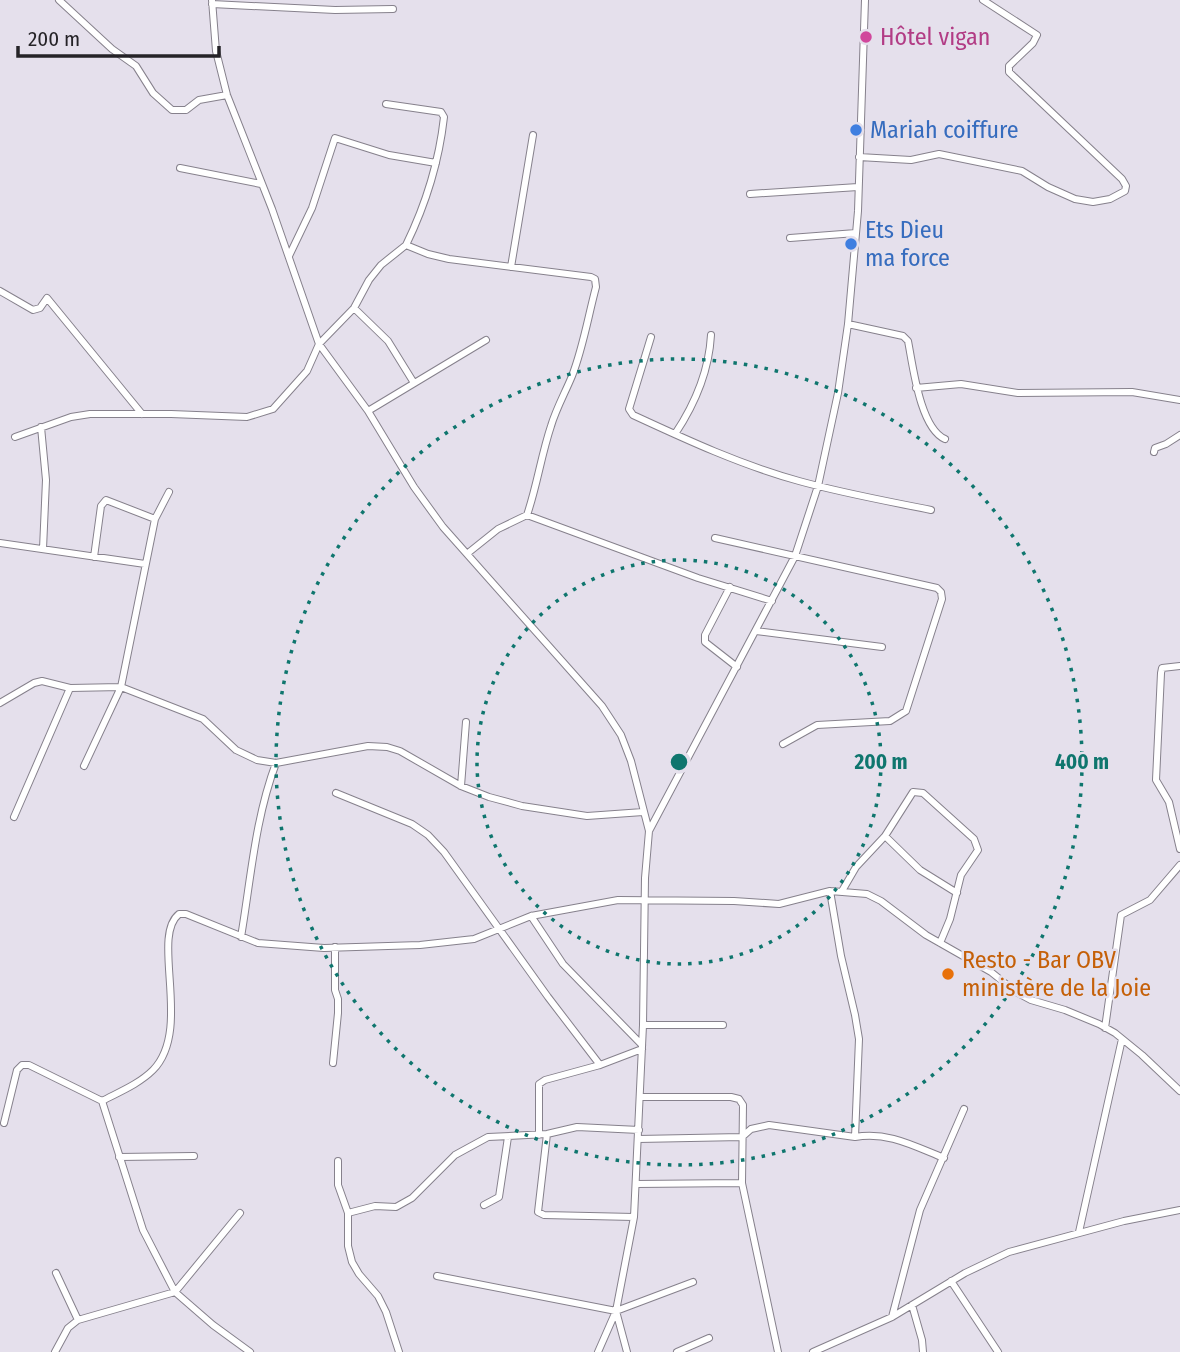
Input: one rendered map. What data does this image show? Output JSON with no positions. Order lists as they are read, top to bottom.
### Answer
{
  "places": [
    "Hôtel vigan",
    "Mariah coiffure",
    "Ets Dieu ma force",
    "Resto - Bar OBV ministère de la Joie"
  ],
  "scale_bar": "200 m",
  "rings": ["200 m", "400 m"]
}
